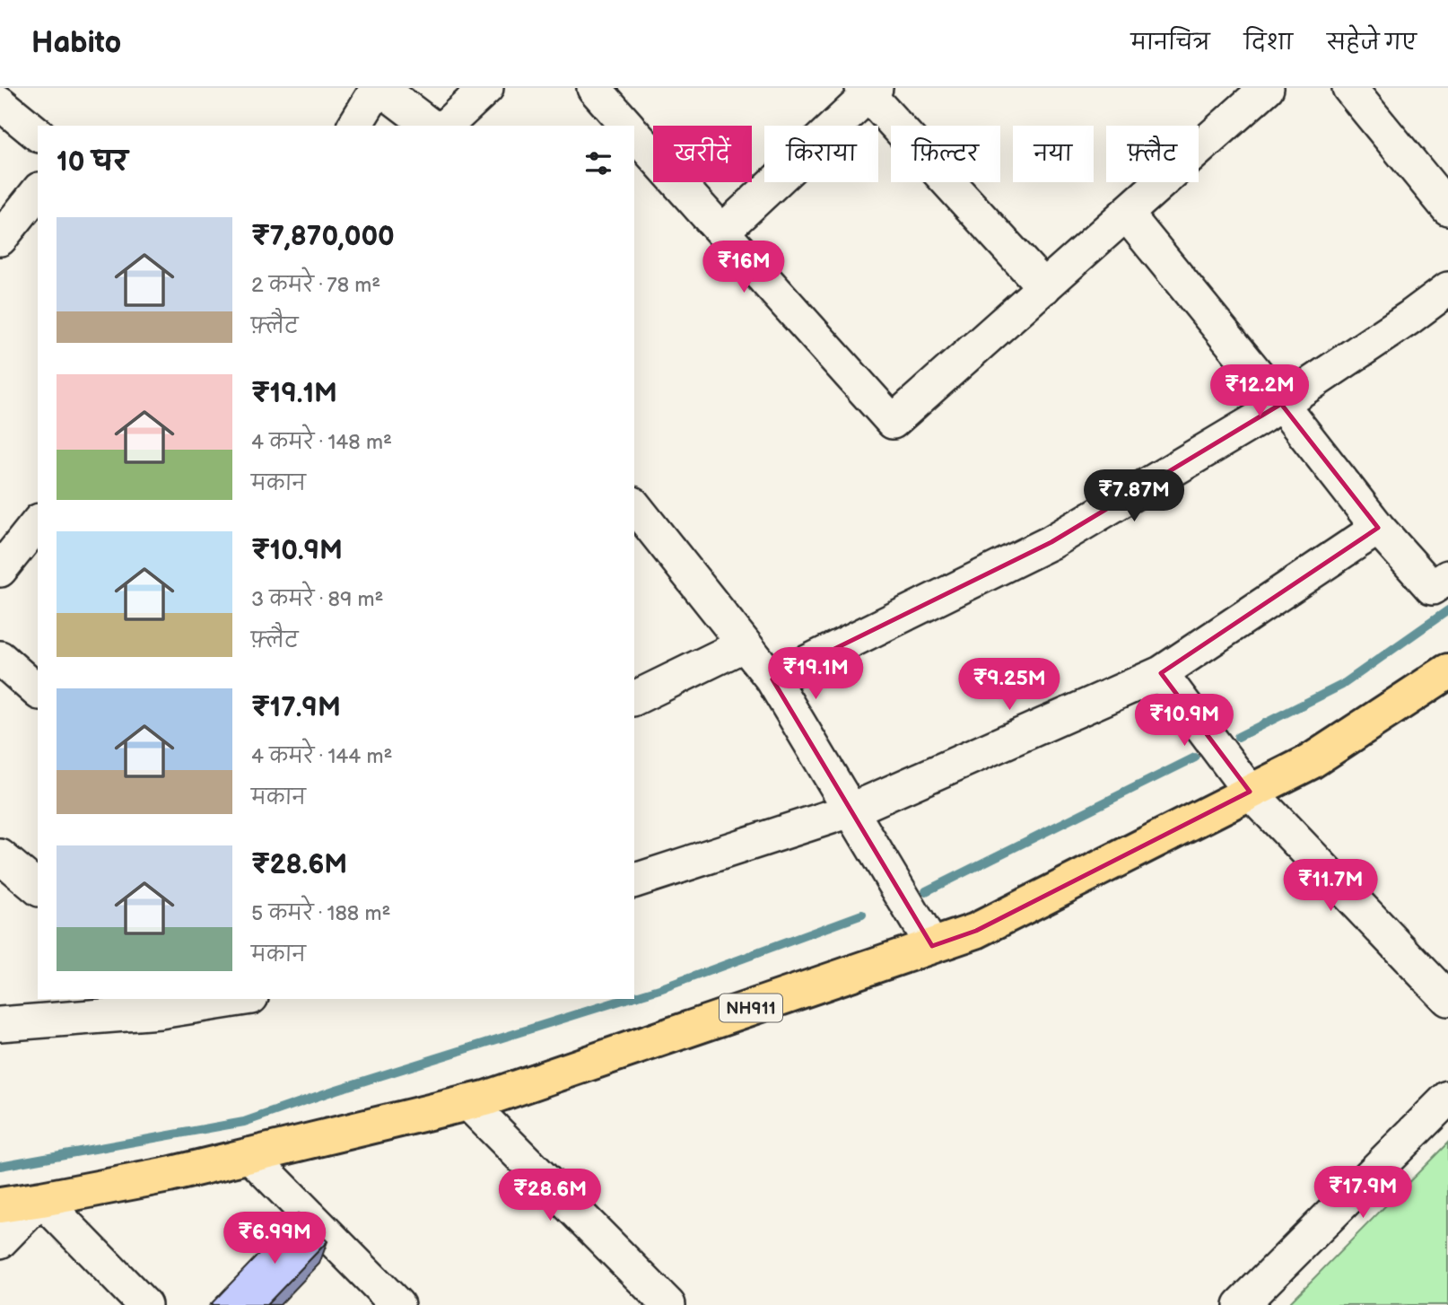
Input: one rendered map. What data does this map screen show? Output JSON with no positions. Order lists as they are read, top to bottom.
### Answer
{
  "streets": {
    "highway": ["NH911"]
  },
  "page": {
    "header": "Habito",
    "nav": ["मानचित्र", "दिशा", "सहेजे गए"],
    "chip": [
      "खरीदें",
      "किराया",
      "फ़िल्टर",
      "नया",
      "फ़्लैट"
    ],
    "heading": "10 घर",
    "list": [
      {
        "name": "₹7,870,000",
        "note": "2 कमरे · 78 m² · फ़्लैट"
      },
      {
        "name": "₹19.1M",
        "note": "4 कमरे · 148 m² · मकान"
      },
      {
        "name": "₹10.9M",
        "note": "3 कमरे · 89 m² · फ़्लैट"
      },
      {
        "name": "₹17.9M",
        "note": "4 कमरे · 144 m² · मकान"
      },
      {
        "name": "₹28.6M",
        "note": "5 कमरे · 188 m² · मकान"
      }
    ],
    "price": [
      "₹16M",
      "₹12.2M",
      "₹7.87M",
      "₹19.1M",
      "₹9.25M",
      "₹10.9M",
      "₹11.7M",
      "₹17.9M",
      "₹28.6M",
      "₹6.99M"
    ]
  }
}
